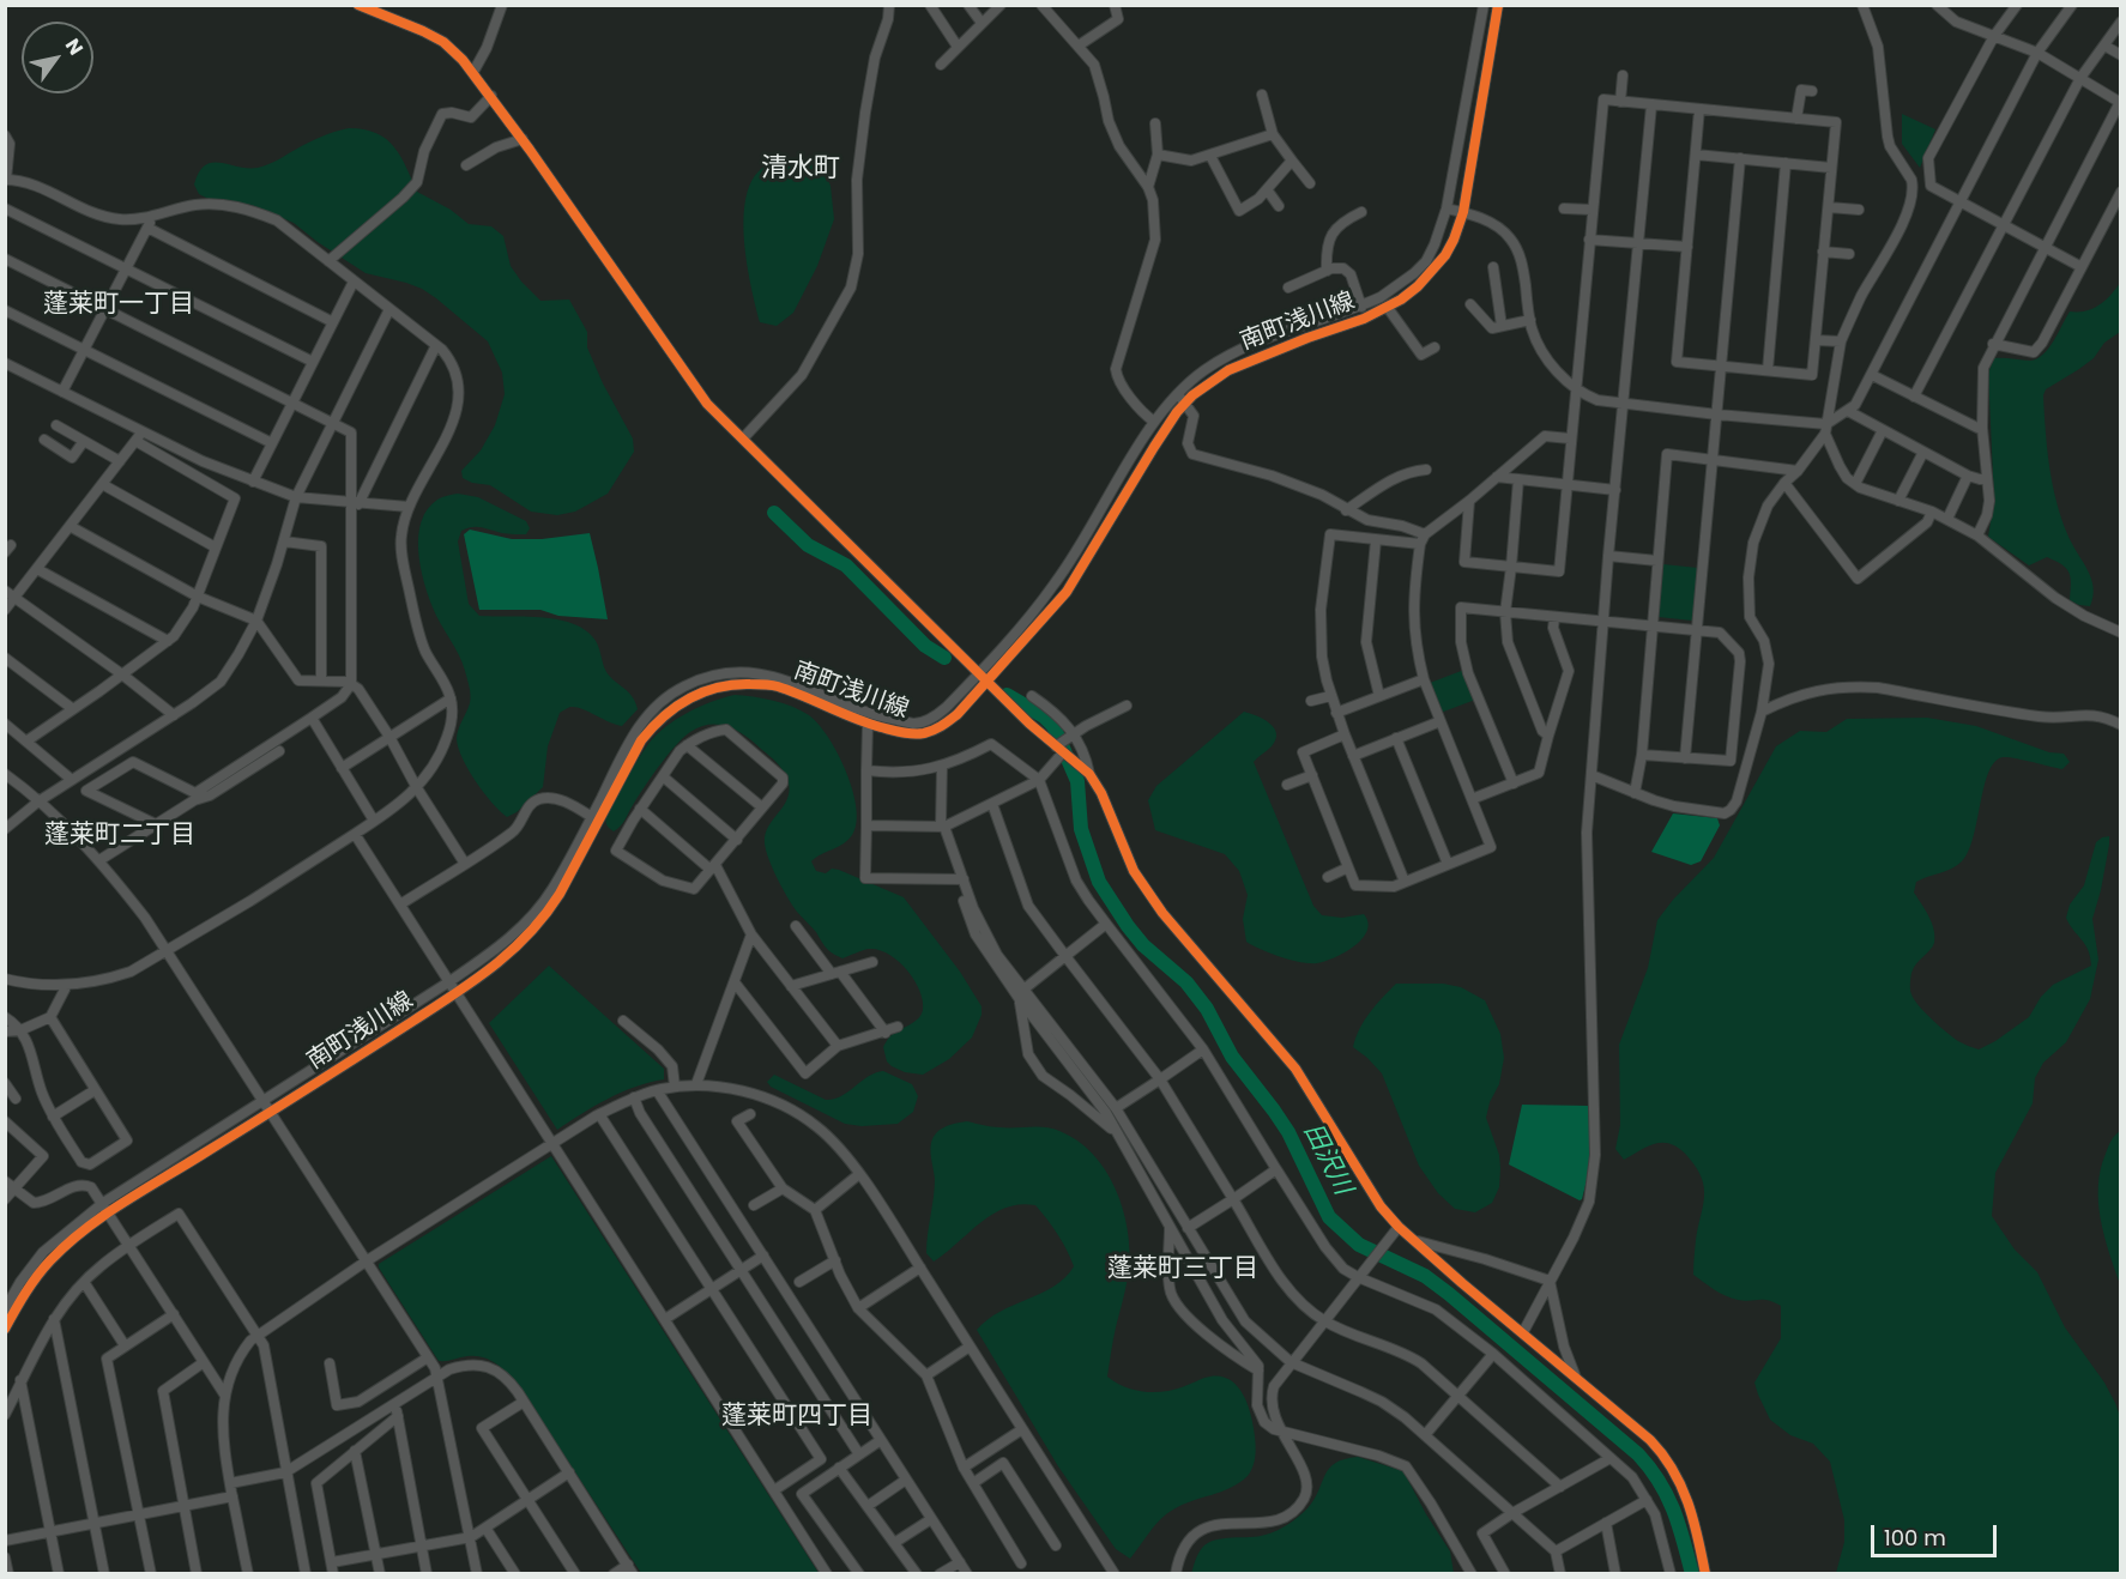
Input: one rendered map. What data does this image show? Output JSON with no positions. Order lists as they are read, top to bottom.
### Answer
{
  "streets": {
    "street": ["南町浅川線"]
  },
  "districts": [
    "清水町",
    "蓬莱町一丁目",
    "蓬莱町二丁目",
    "蓬莱町三丁目",
    "蓬莱町四丁目"
  ],
  "water": ["田沢川"],
  "scale_bar": "100 m",
  "north": "top right"
}
